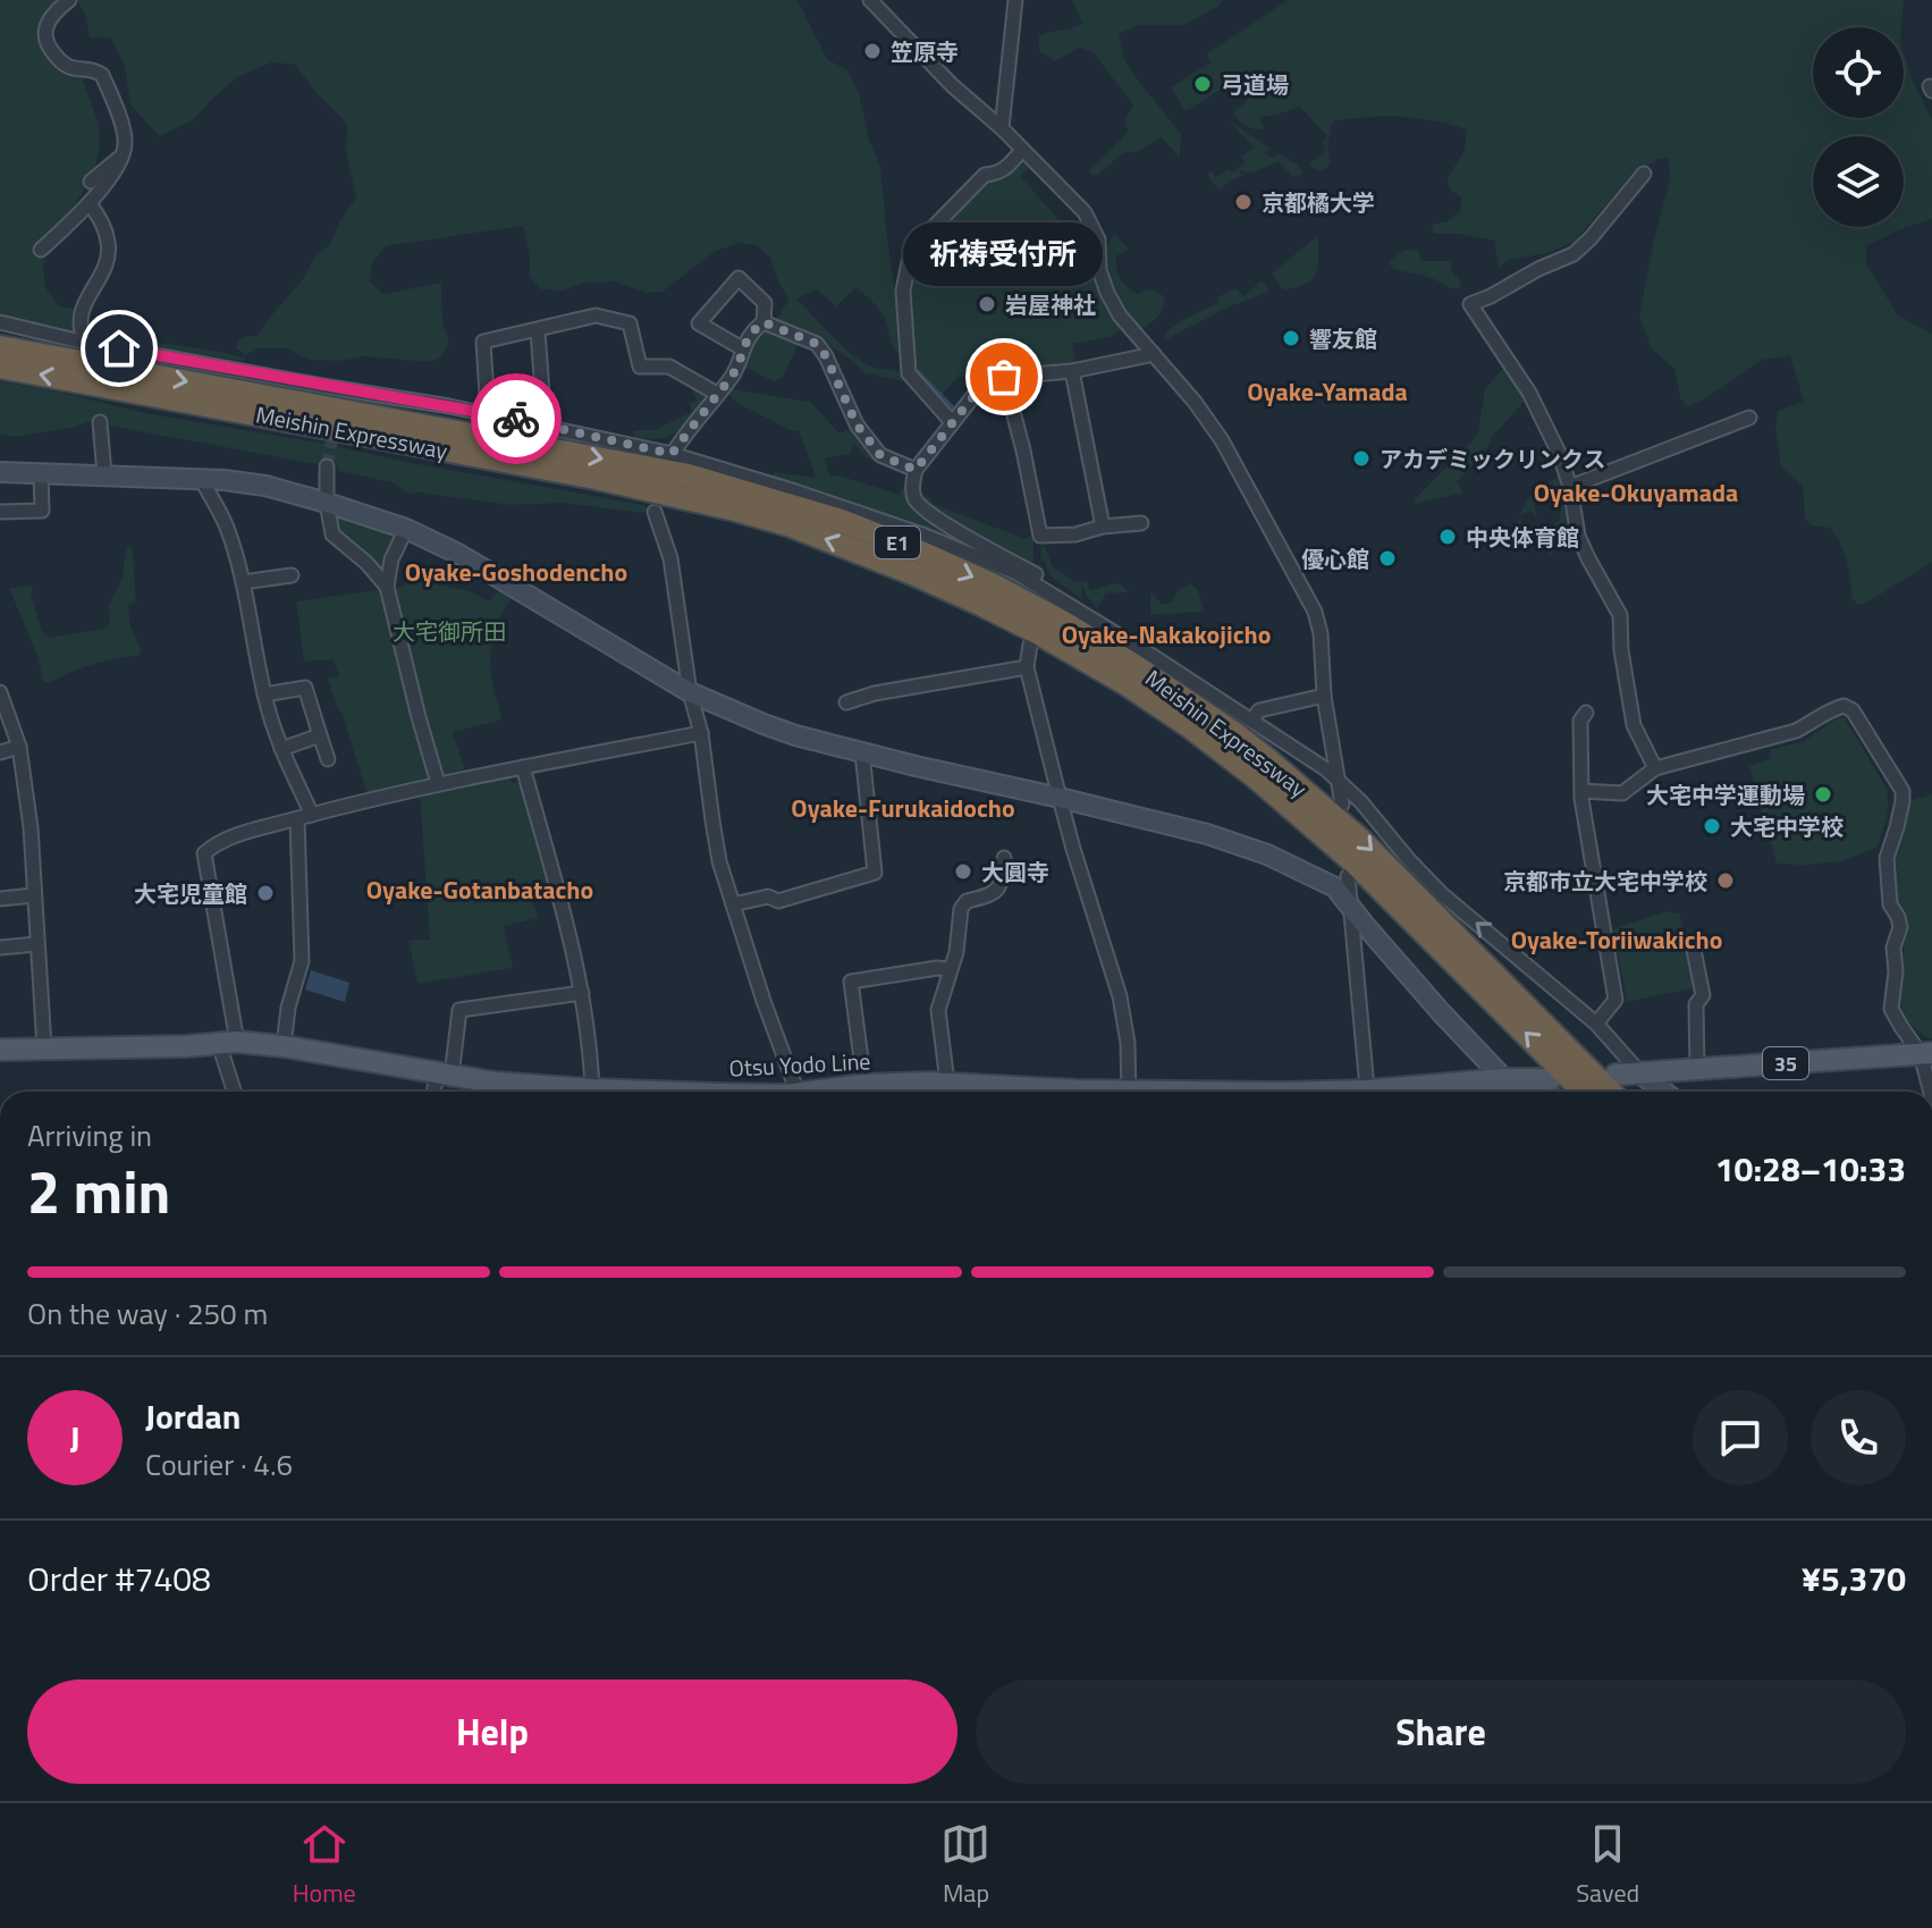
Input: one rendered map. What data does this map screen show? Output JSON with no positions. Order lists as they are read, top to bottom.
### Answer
{
  "streets": {
    "highway": ["Meishin Expressway", "E1"],
    "main road": ["35", "Otsu Yodo Line"]
  },
  "districts": [
    "Oyake-Yamada",
    "Oyake-Okuyamada",
    "Oyake-Goshodencho",
    "Oyake-Nakakojicho",
    "Oyake-Furukaidocho",
    "Oyake-Gotanbatacho",
    "Oyake-Toriiwakicho"
  ],
  "parks": ["大宅御所田"],
  "places": [
    "笠原寺",
    "弓道場",
    "京都橘大学",
    "岩屋神社",
    "響友館",
    "祈祷受付所",
    "アカデミックリンクス",
    "中央体育館",
    "優心館",
    "大宅中学運動場",
    "大宅中学校",
    "大圓寺",
    "京都市立大宅中学校",
    "大宅児童館"
  ],
  "page": {
    "bubble": "祈祷受付所",
    "heading": ["2 min", "Arriving in", "10:28–10:33"],
    "panel": [
      "Jordan",
      "Courier · 4.6",
      "Order #7408",
      "¥5,370"
    ],
    "bar": "On the way · 250 m",
    "round": "J",
    "buttons": ["Help", "Share"],
    "tabs": ["Home", "Map", "Saved"]
  }
}
